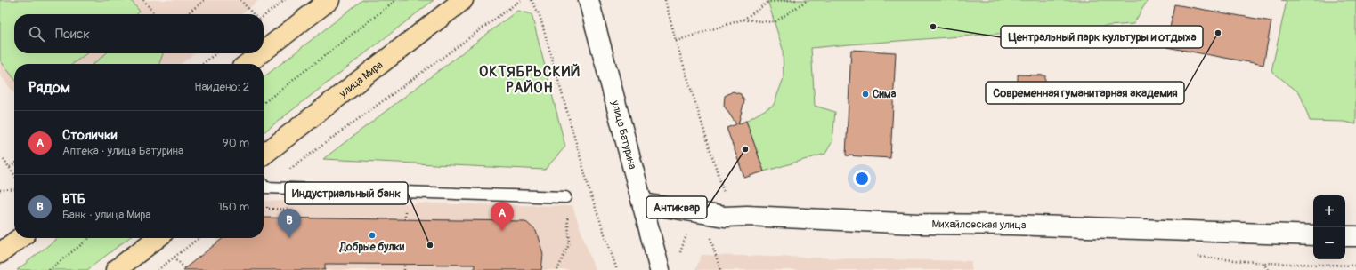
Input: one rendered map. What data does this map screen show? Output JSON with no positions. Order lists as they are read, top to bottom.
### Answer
{
  "streets": {
    "main road": ["улица Мира"],
    "street": ["улица Батурина", "Михайловская улица"]
  },
  "crossings": [
    ["улица Батурина", "Михайловская улица"]
  ],
  "districts": ["ОКТЯБРЬСКИЙ РАЙОН"],
  "places": [
    "Центральный парк культуры и отдыха",
    "Современная гуманитарная академия",
    "Сима",
    "Антиквар",
    "Добрые булки",
    "Индустриальный банк"
  ],
  "page": {
    "search": "Поиск",
    "heading": ["Рядом", "Найдено: 2"],
    "list": [
      {
        "mark": "A",
        "name": "Столички",
        "note": "Аптека · улица Батурина",
        "value": "90 m"
      },
      {
        "mark": "B",
        "name": "ВТБ",
        "note": "Банк · улица Мира",
        "value": "150 m"
      }
    ],
    "map_buttons": ["+", "−"],
    "pins": ["A", "B"]
  }
}
